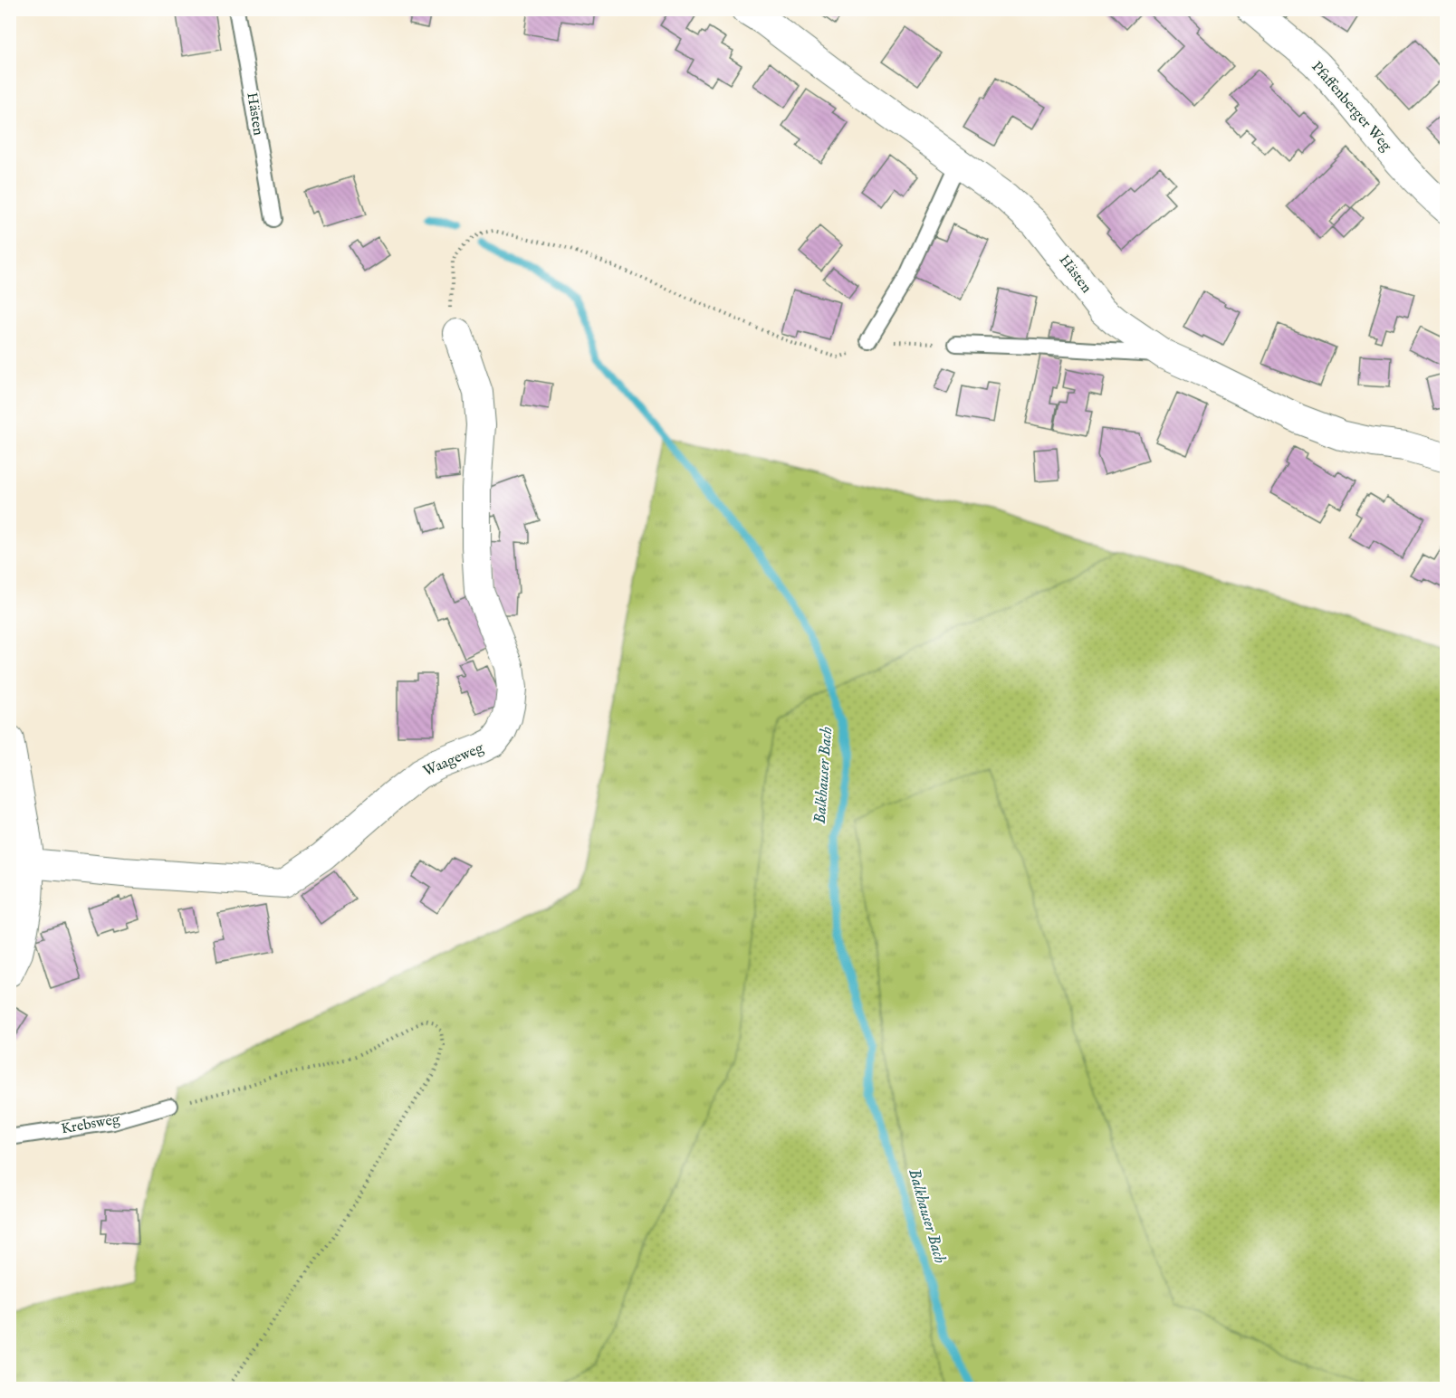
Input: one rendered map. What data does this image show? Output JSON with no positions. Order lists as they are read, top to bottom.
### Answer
{
  "streets": {
    "street": ["Pfaffenberger Weg", "Hästen", "Waageweg"],
    "lane": ["Krebsweg"]
  },
  "water": ["Balkhauser Bach"]
}
